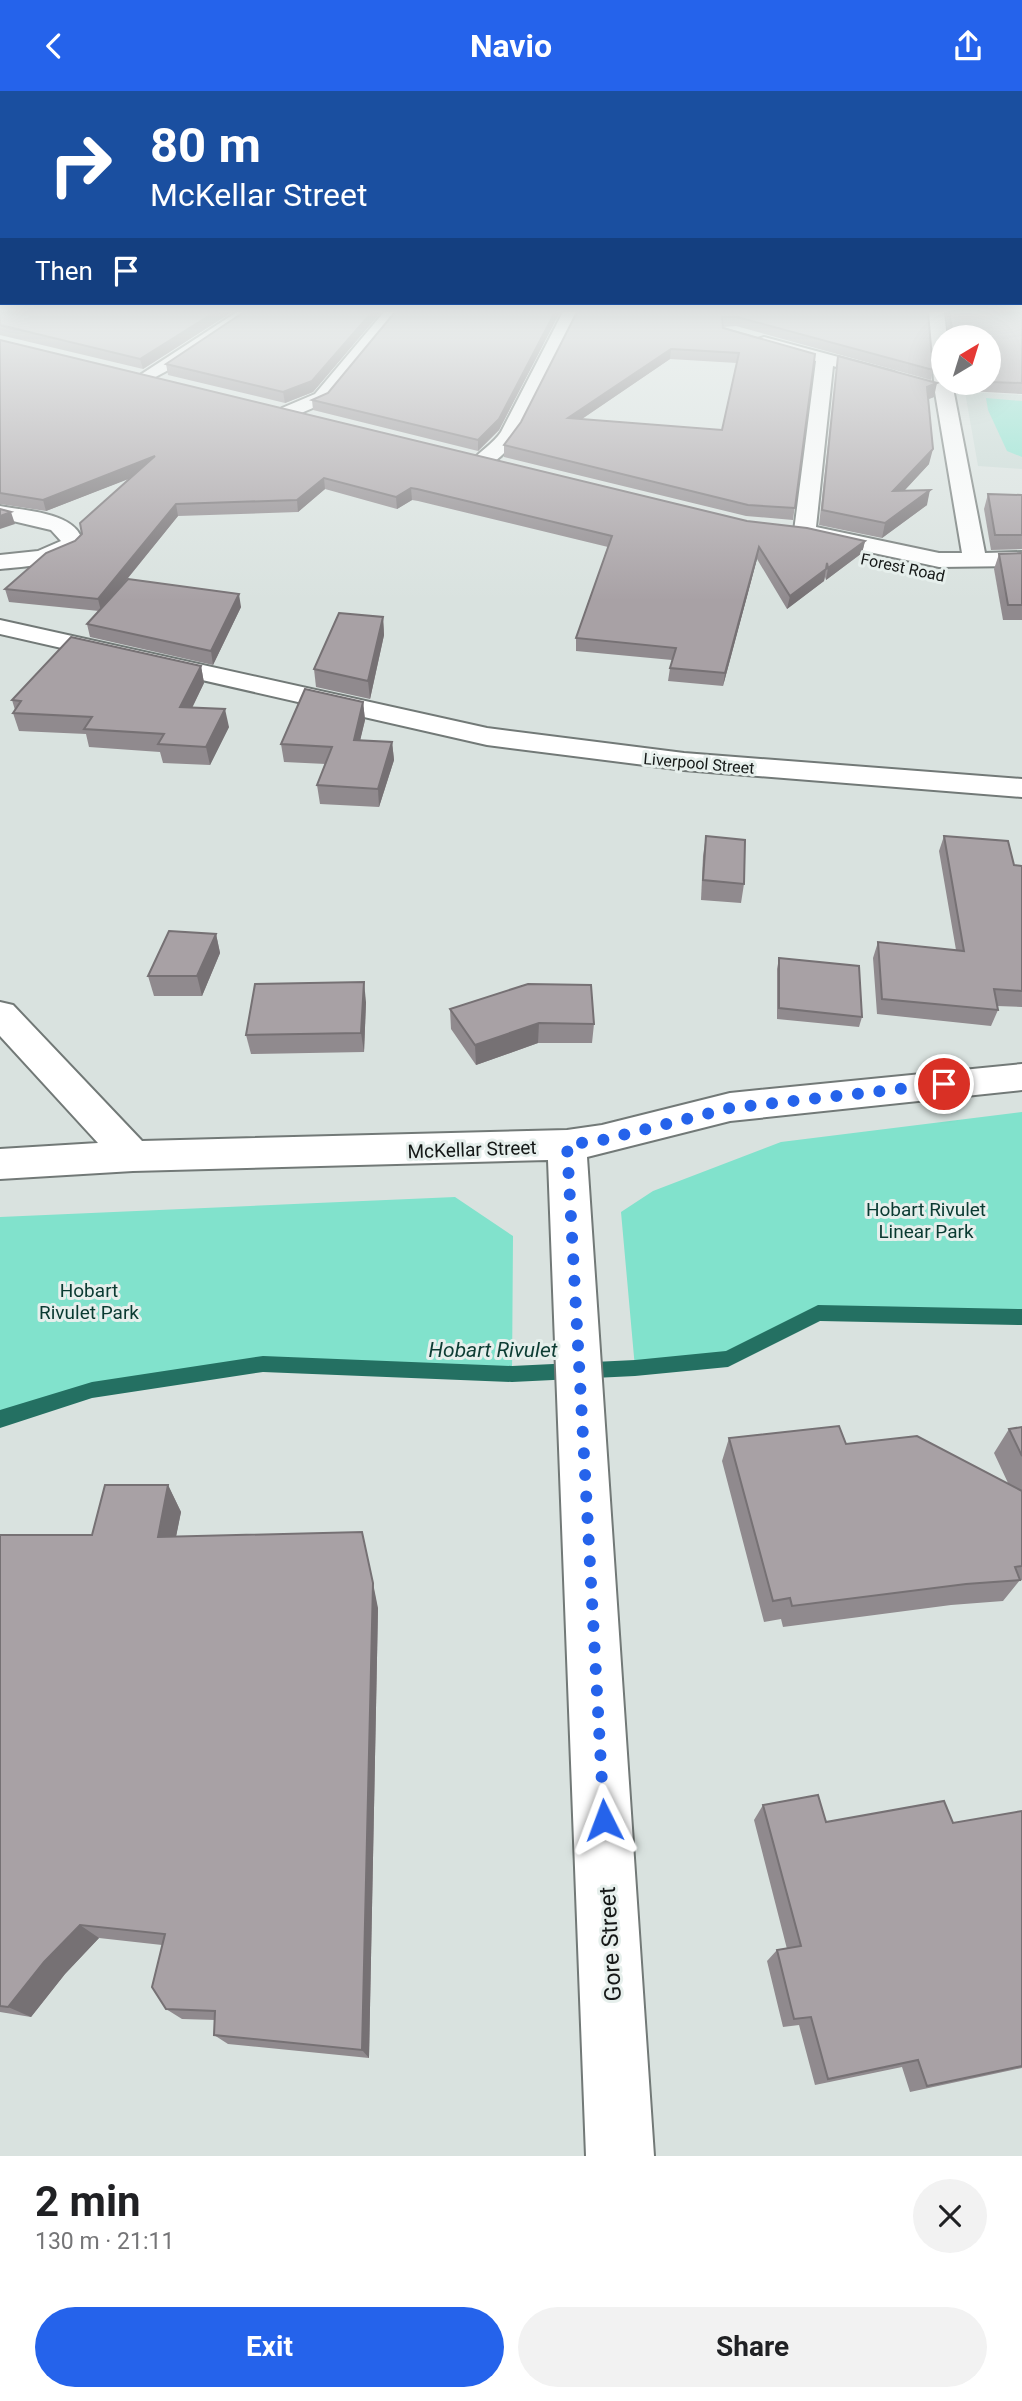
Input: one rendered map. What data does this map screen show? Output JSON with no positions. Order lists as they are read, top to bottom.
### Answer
{
  "streets": {
    "street": [
      "Forest Road",
      "Liverpool Street",
      "McKellar Street",
      "Gore Street"
    ]
  },
  "crossings": [
    ["McKellar Street", "Gore Street"]
  ],
  "water": ["Hobart Rivulet"],
  "parks": ["Hobart Rivulet Linear Park", "Hobart Rivulet Park"],
  "north": "top right",
  "page": {
    "header": "Navio",
    "turn": ["80 m", "McKellar Street"],
    "then": "Then",
    "heading": ["2 min", "130 m · 21:11"],
    "buttons": ["Exit", "Share"]
  }
}
